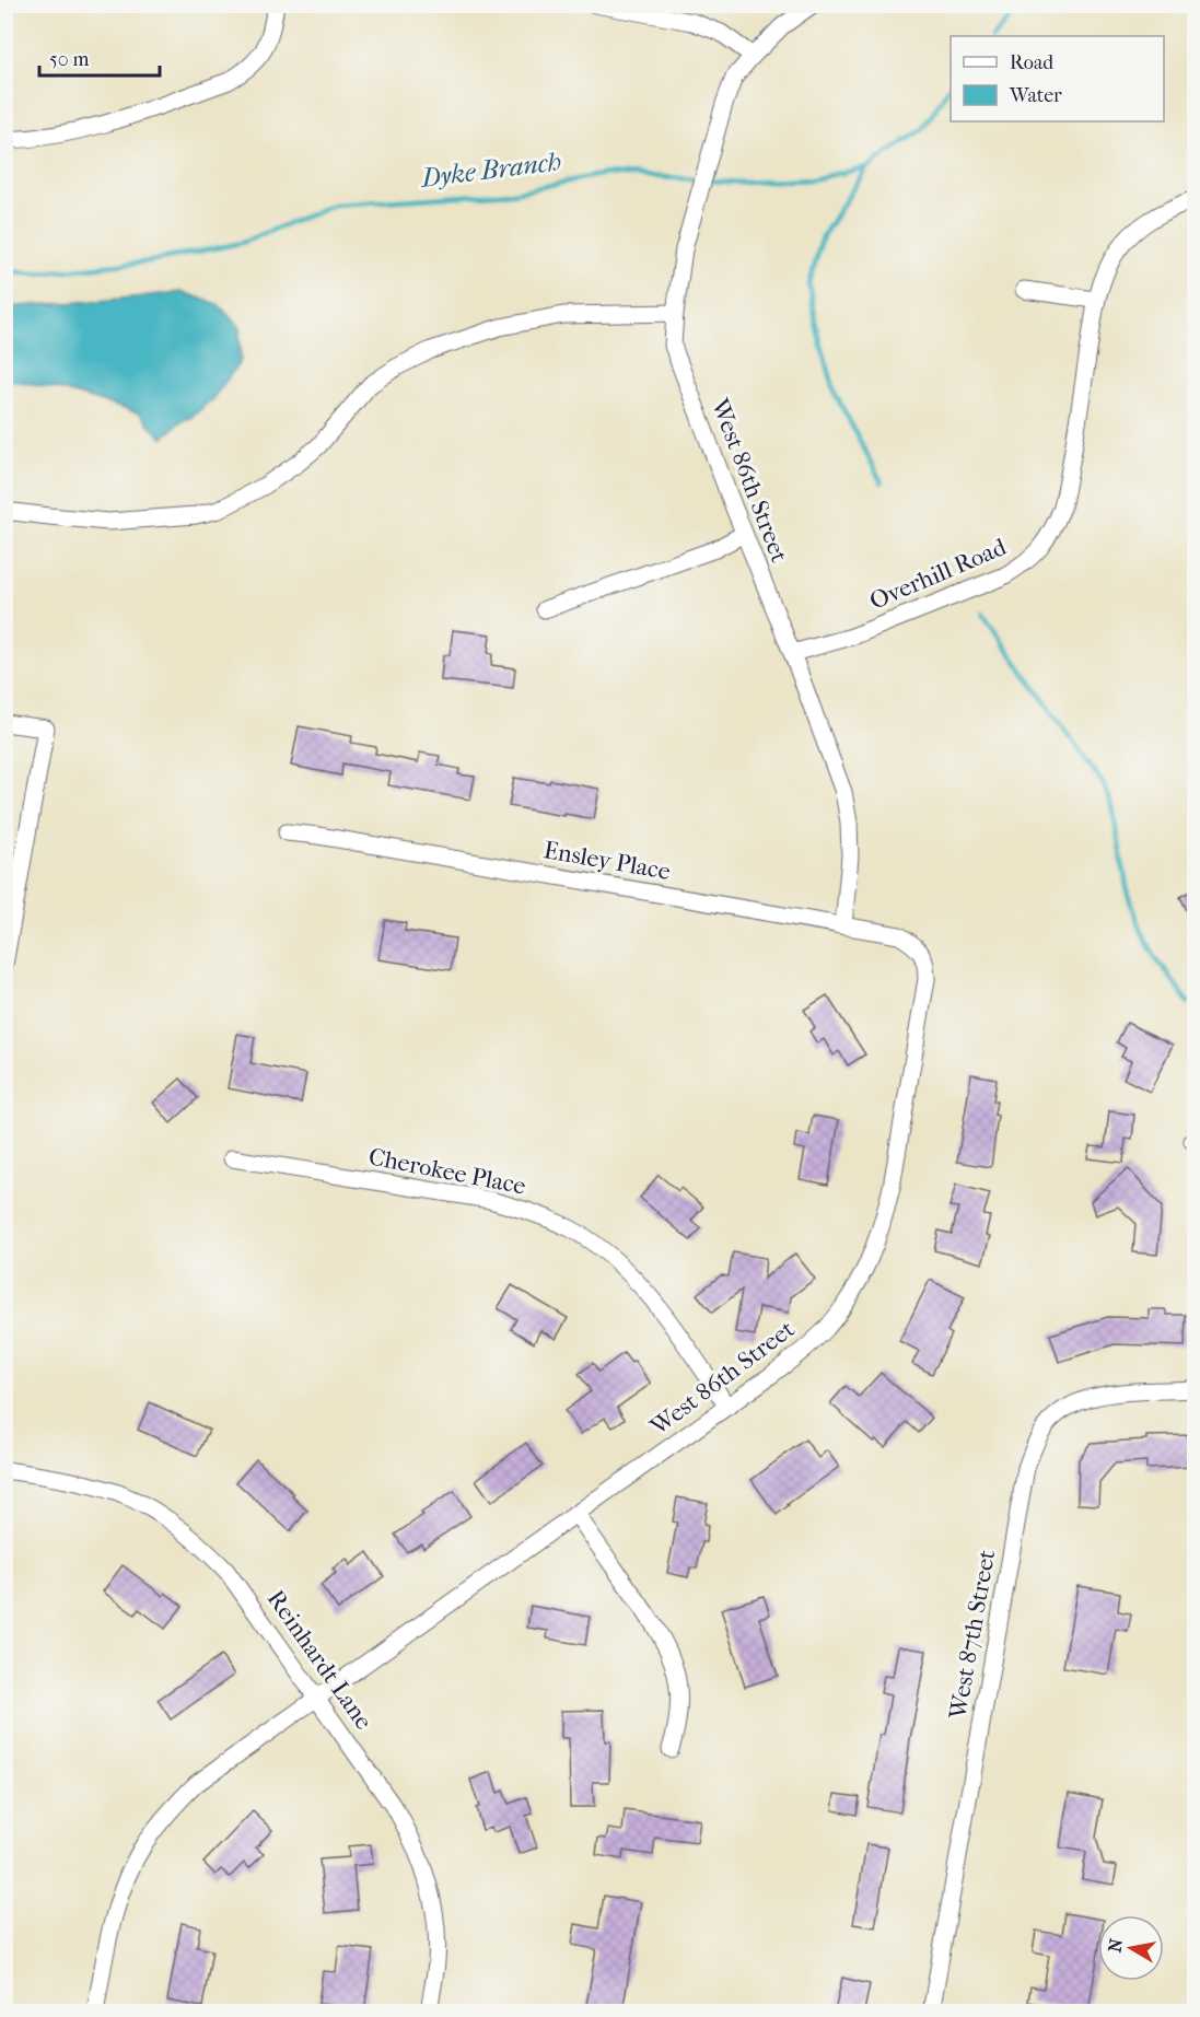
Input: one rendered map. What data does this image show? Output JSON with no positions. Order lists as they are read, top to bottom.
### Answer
{
  "streets": {
    "street": [
      "West 86th Street",
      "Overhill Road",
      "Ensley Place",
      "Cherokee Place",
      "West 87th Street",
      "Reinhardt Lane"
    ]
  },
  "crossings": [
    ["West 86th Street", "Overhill Road"],
    ["West 86th Street", "Ensley Place"],
    ["West 86th Street", "Cherokee Place"],
    ["West 86th Street", "Reinhardt Lane"]
  ],
  "water": ["Dyke Branch"],
  "legend": ["Road", "Water"],
  "scale_bar": "50 m",
  "north": "left"
}
